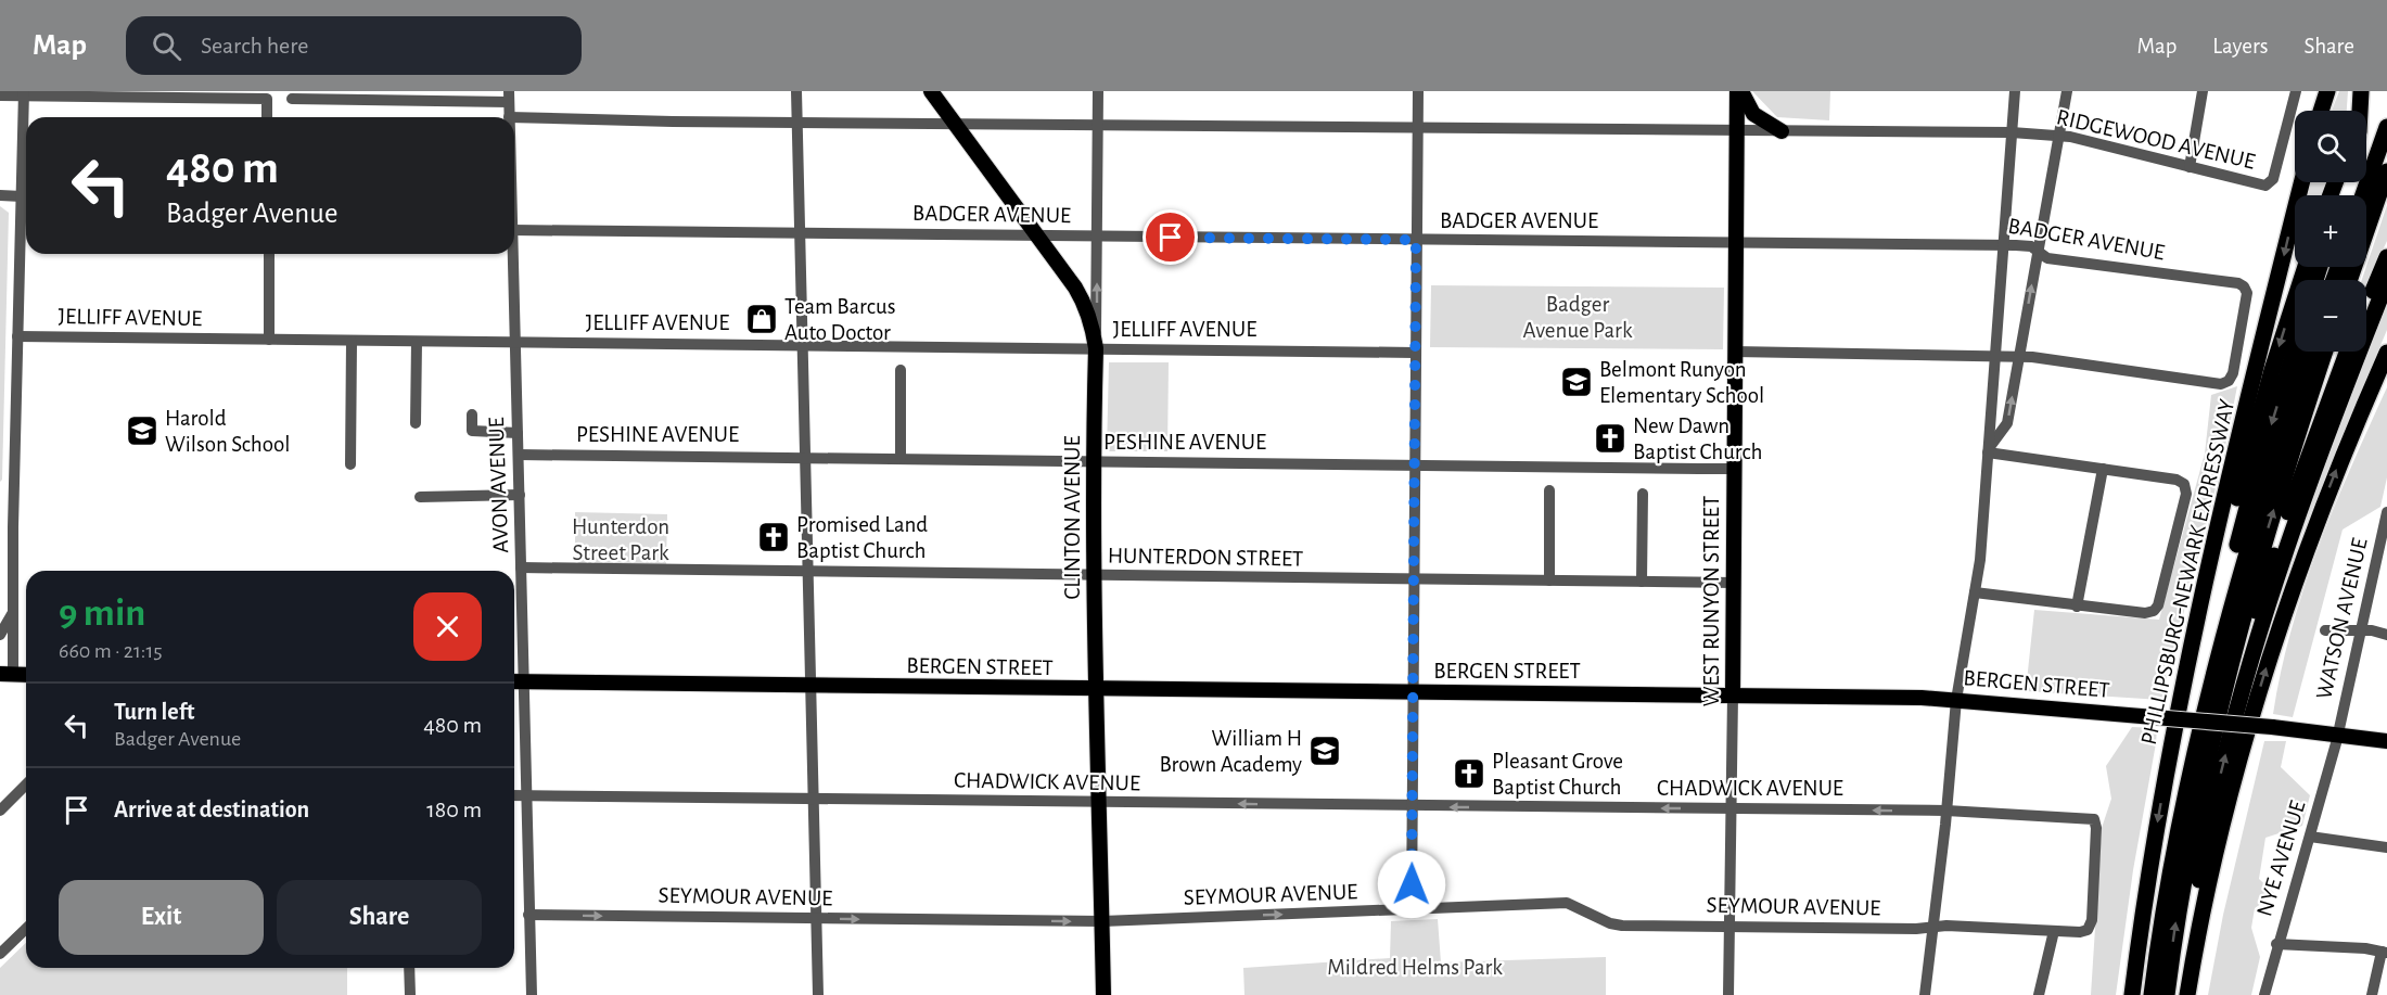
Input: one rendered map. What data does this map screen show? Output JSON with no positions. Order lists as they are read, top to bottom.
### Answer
{
  "streets": {
    "highway": ["PHILLIPSBURG-NEWARK EXPRESSWAY"],
    "main road": ["CLINTON AVENUE", "WEST RUNYON STREET", "BERGEN STREET"],
    "street": [
      "RIDGEWOOD AVENUE",
      "BADGER AVENUE",
      "JELLIFF AVENUE",
      "PESHINE AVENUE",
      "AVON AVENUE",
      "HUNTERDON STREET",
      "WATSON AVENUE",
      "CHADWICK AVENUE",
      "NYE AVENUE",
      "SEYMOUR AVENUE"
    ]
  },
  "crossings": [
    ["RIDGEWOOD AVENUE", "CLINTON AVENUE"],
    ["RIDGEWOOD AVENUE", "WEST RUNYON STREET"],
    ["BADGER AVENUE", "CLINTON AVENUE"],
    ["BADGER AVENUE", "WEST RUNYON STREET"],
    ["JELLIFF AVENUE", "AVON AVENUE"],
    ["JELLIFF AVENUE", "CLINTON AVENUE"],
    ["PESHINE AVENUE", "AVON AVENUE"],
    ["PESHINE AVENUE", "CLINTON AVENUE"],
    ["PESHINE AVENUE", "WEST RUNYON STREET"],
    ["AVON AVENUE", "HUNTERDON STREET"],
    ["AVON AVENUE", "BERGEN STREET"],
    ["AVON AVENUE", "CHADWICK AVENUE"],
    ["AVON AVENUE", "SEYMOUR AVENUE"],
    ["CLINTON AVENUE", "HUNTERDON STREET"],
    ["CLINTON AVENUE", "BERGEN STREET"],
    ["CLINTON AVENUE", "CHADWICK AVENUE"],
    ["CLINTON AVENUE", "SEYMOUR AVENUE"],
    ["HUNTERDON STREET", "WEST RUNYON STREET"],
    ["WEST RUNYON STREET", "BERGEN STREET"],
    ["WEST RUNYON STREET", "CHADWICK AVENUE"],
    ["WEST RUNYON STREET", "SEYMOUR AVENUE"],
    ["WATSON AVENUE", "BERGEN STREET"],
    ["WATSON AVENUE", "NYE AVENUE"],
    ["BERGEN STREET", "NYE AVENUE"],
    ["CHADWICK AVENUE", "SEYMOUR AVENUE"]
  ],
  "one_way": ["CHADWICK AVENUE", "SEYMOUR AVENUE"],
  "parks": ["Badger Avenue Park", "Hunterdon Street Park", "Mildred Helms Park"],
  "places": {
    "shop": ["Team Barcus Auto Doctor"],
    "school or university": ["Belmont Runyon Elementary School", "Harold Wilson School", "William H Brown Academy"],
    "church": ["New Dawn Baptist Church", "Promised Land Baptist Church", "Pleasant Grove Baptist Church"]
  },
  "page": {
    "header": "Map",
    "search": "Search here",
    "nav": ["Map", "Layers", "Share"],
    "map_buttons": ["+", "−"],
    "turn": ["480 m", "Badger Avenue"],
    "heading": ["9 min", "660 m · 21:15"],
    "list": [
      {
        "name": "Turn left",
        "note": "Badger Avenue",
        "value": "480 m"
      },
      {
        "name": "Arrive at destination",
        "value": "180 m"
      }
    ],
    "buttons": ["Exit", "Share"]
  }
}
